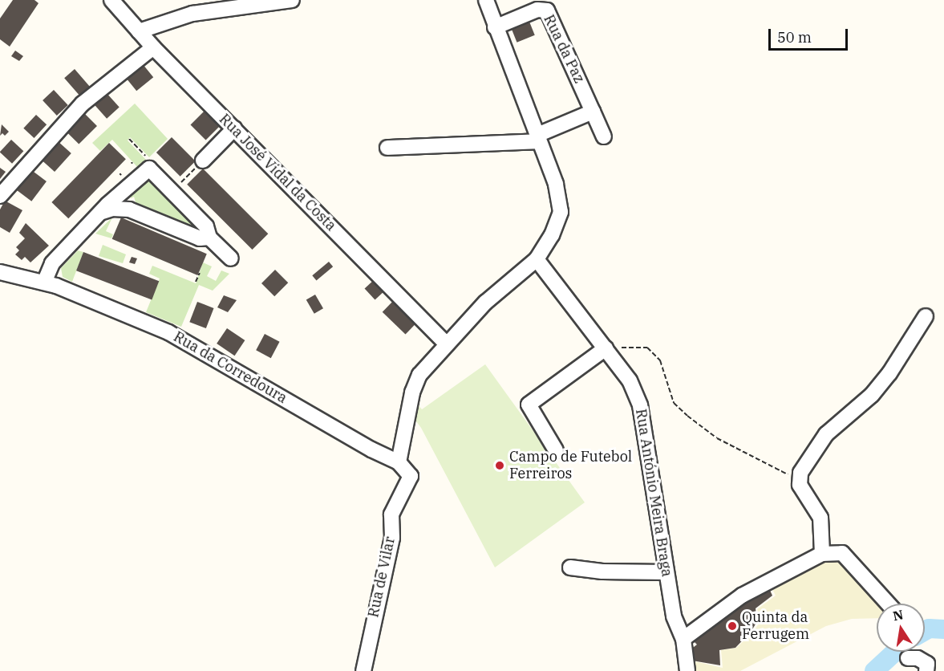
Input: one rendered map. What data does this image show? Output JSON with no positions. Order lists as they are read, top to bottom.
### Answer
{
  "streets": {
    "street": [
      "Rua da Paz",
      "Rua José Vidal da Costa",
      "Rua da Corredoura",
      "Rua António Meira Braga",
      "Rua de Vilar"
    ]
  },
  "crossings": [
    ["Rua da Corredoura", "Rua de Vilar"]
  ],
  "places": ["Campo de Futebol Ferreiros", "Quinta da Ferrugem"],
  "scale_bar": "50 m",
  "north": "top"
}
